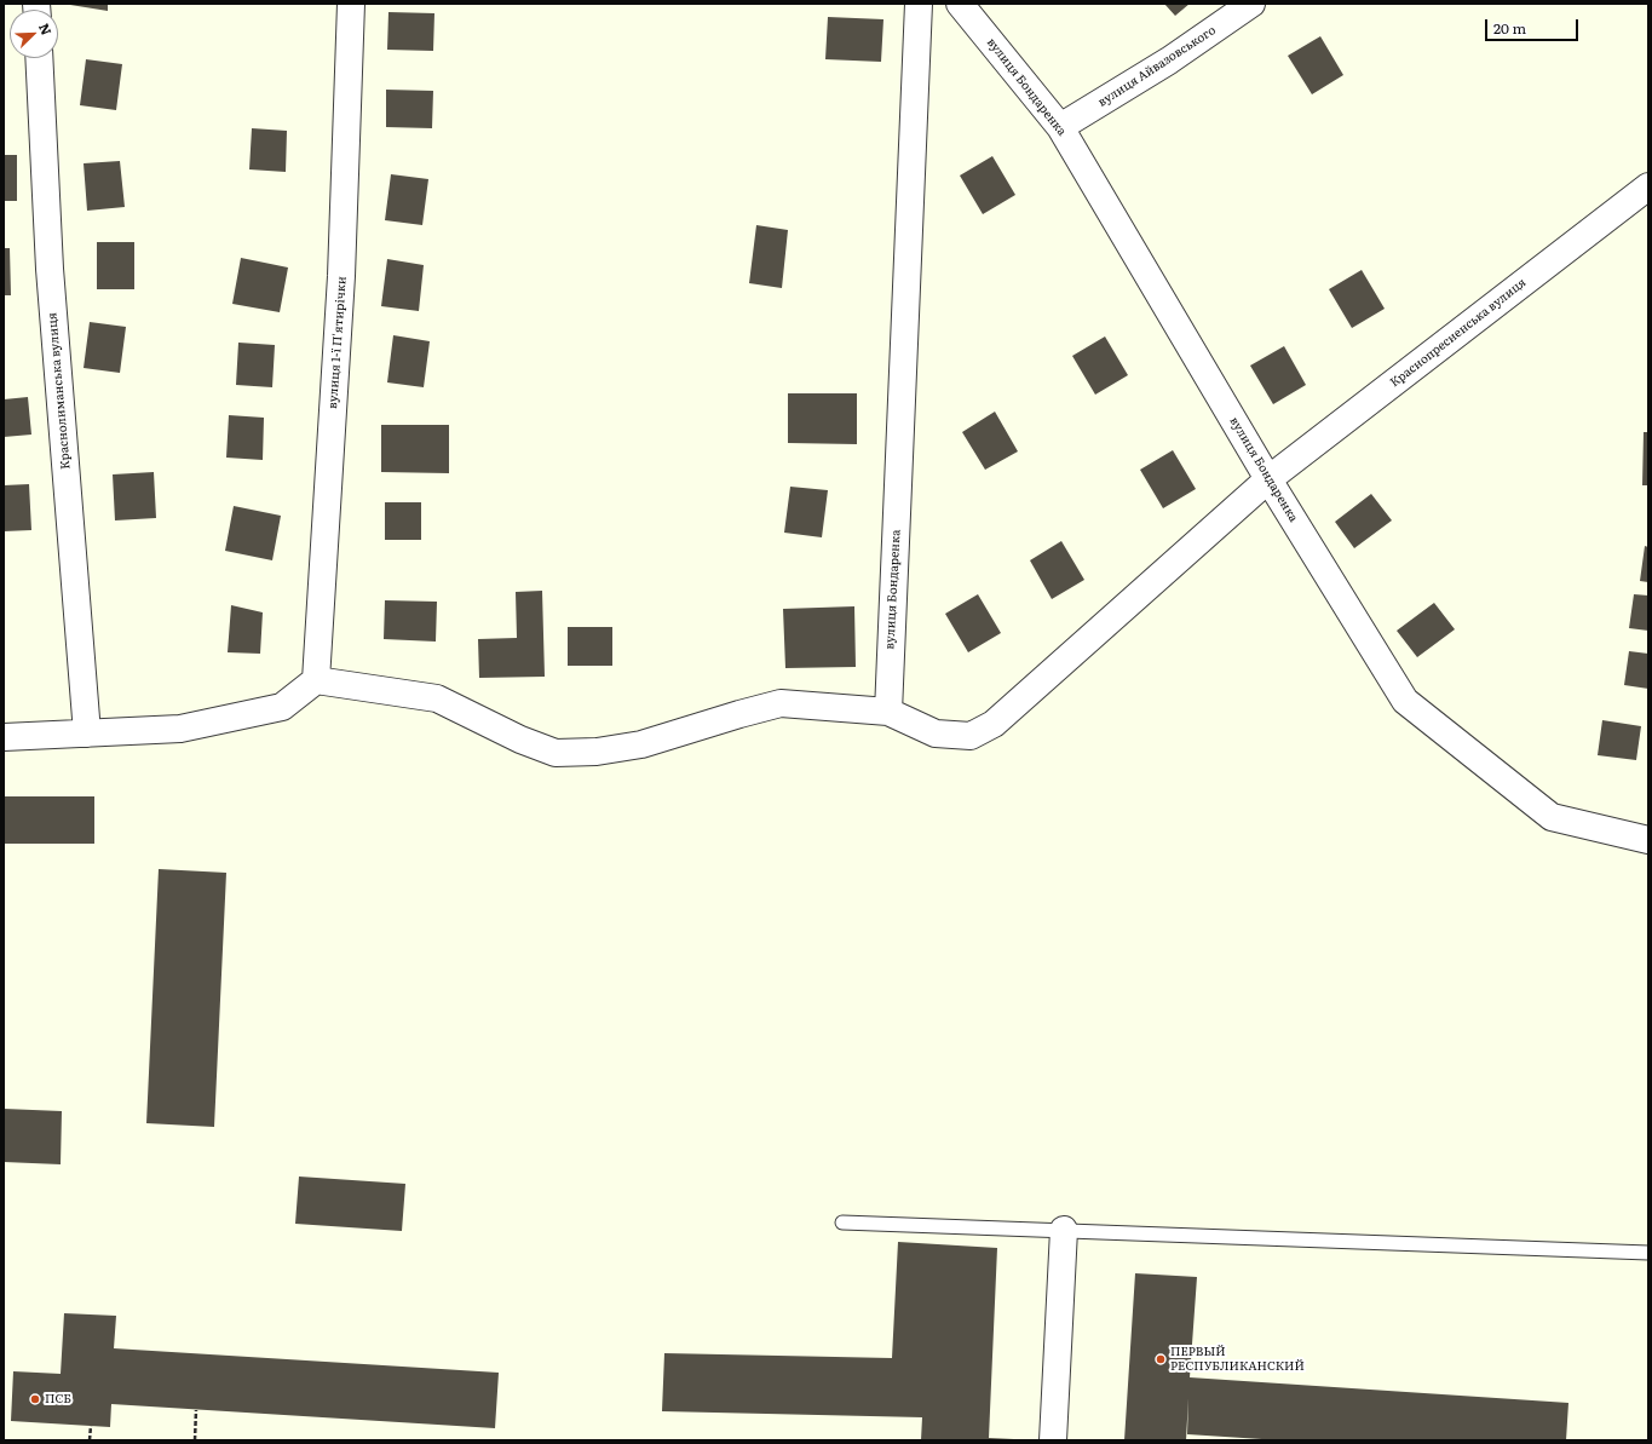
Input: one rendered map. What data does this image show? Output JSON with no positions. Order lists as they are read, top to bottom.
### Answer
{
  "streets": {
    "street": [
      "вулиця Айвазовського",
      "вулиця Бондаренка",
      "Краснопресненська вулиця",
      "вулиця 1-ї П'ятирічки",
      "Краснолиманська вулиця"
    ]
  },
  "crossings": [
    ["вулиця Айвазовського", "вулиця Бондаренка"],
    ["вулиця Бондаренка", "Краснопресненська вулиця"]
  ],
  "places": ["ПЕРВЫЙ РЕСПУБЛИКАНСКИЙ", "ПСБ"],
  "scale_bar": "20 m",
  "north": "top right"
}
